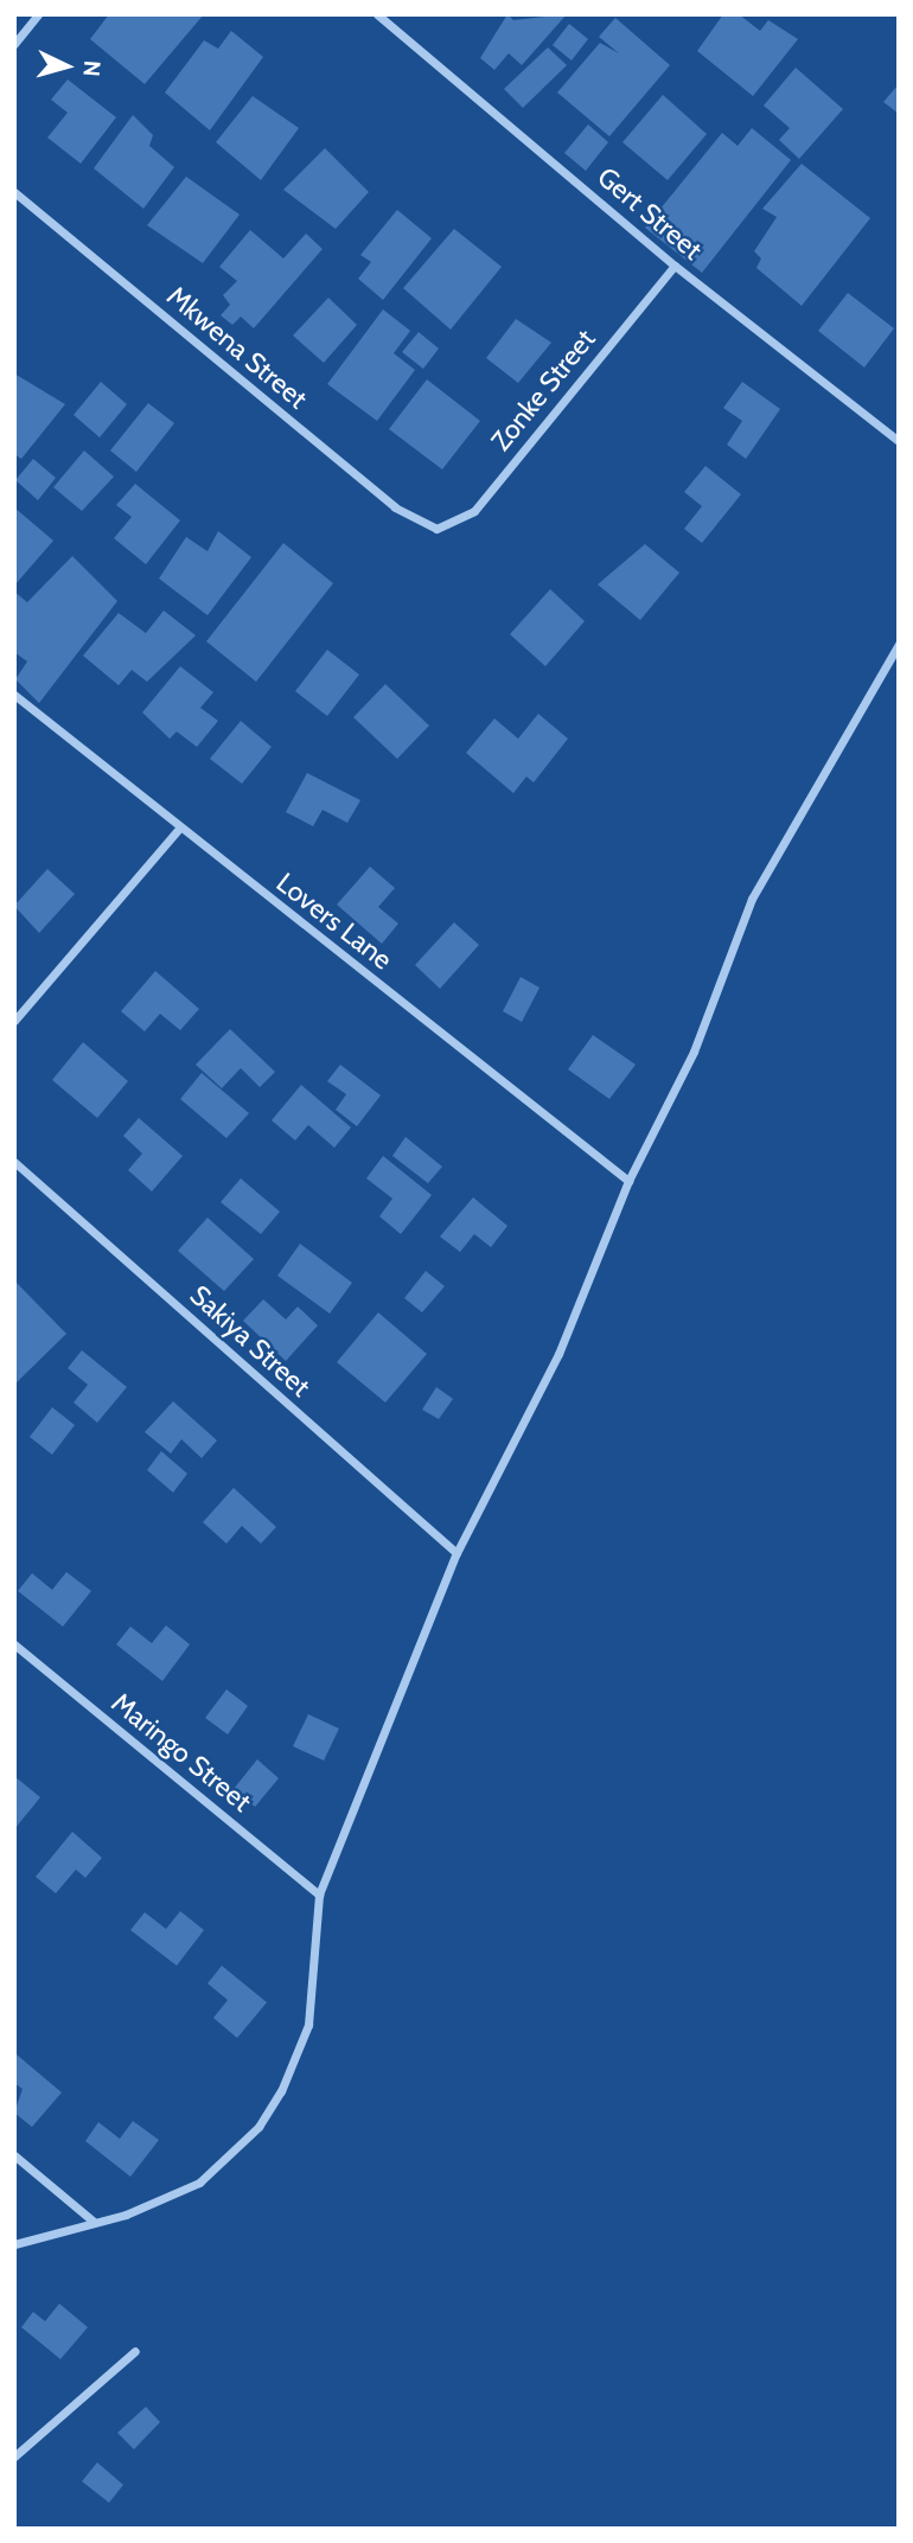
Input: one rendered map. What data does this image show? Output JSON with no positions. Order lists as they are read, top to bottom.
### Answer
{
  "streets": {
    "street": [
      "Gert Street",
      "Mkwena Street",
      "Zonke Street",
      "Lovers Lane",
      "Sakiya Street",
      "Maringo Street"
    ]
  },
  "crossings": [
    ["Gert Street", "Zonke Street"],
    ["Mkwena Street", "Zonke Street"]
  ],
  "north": "right"
}
